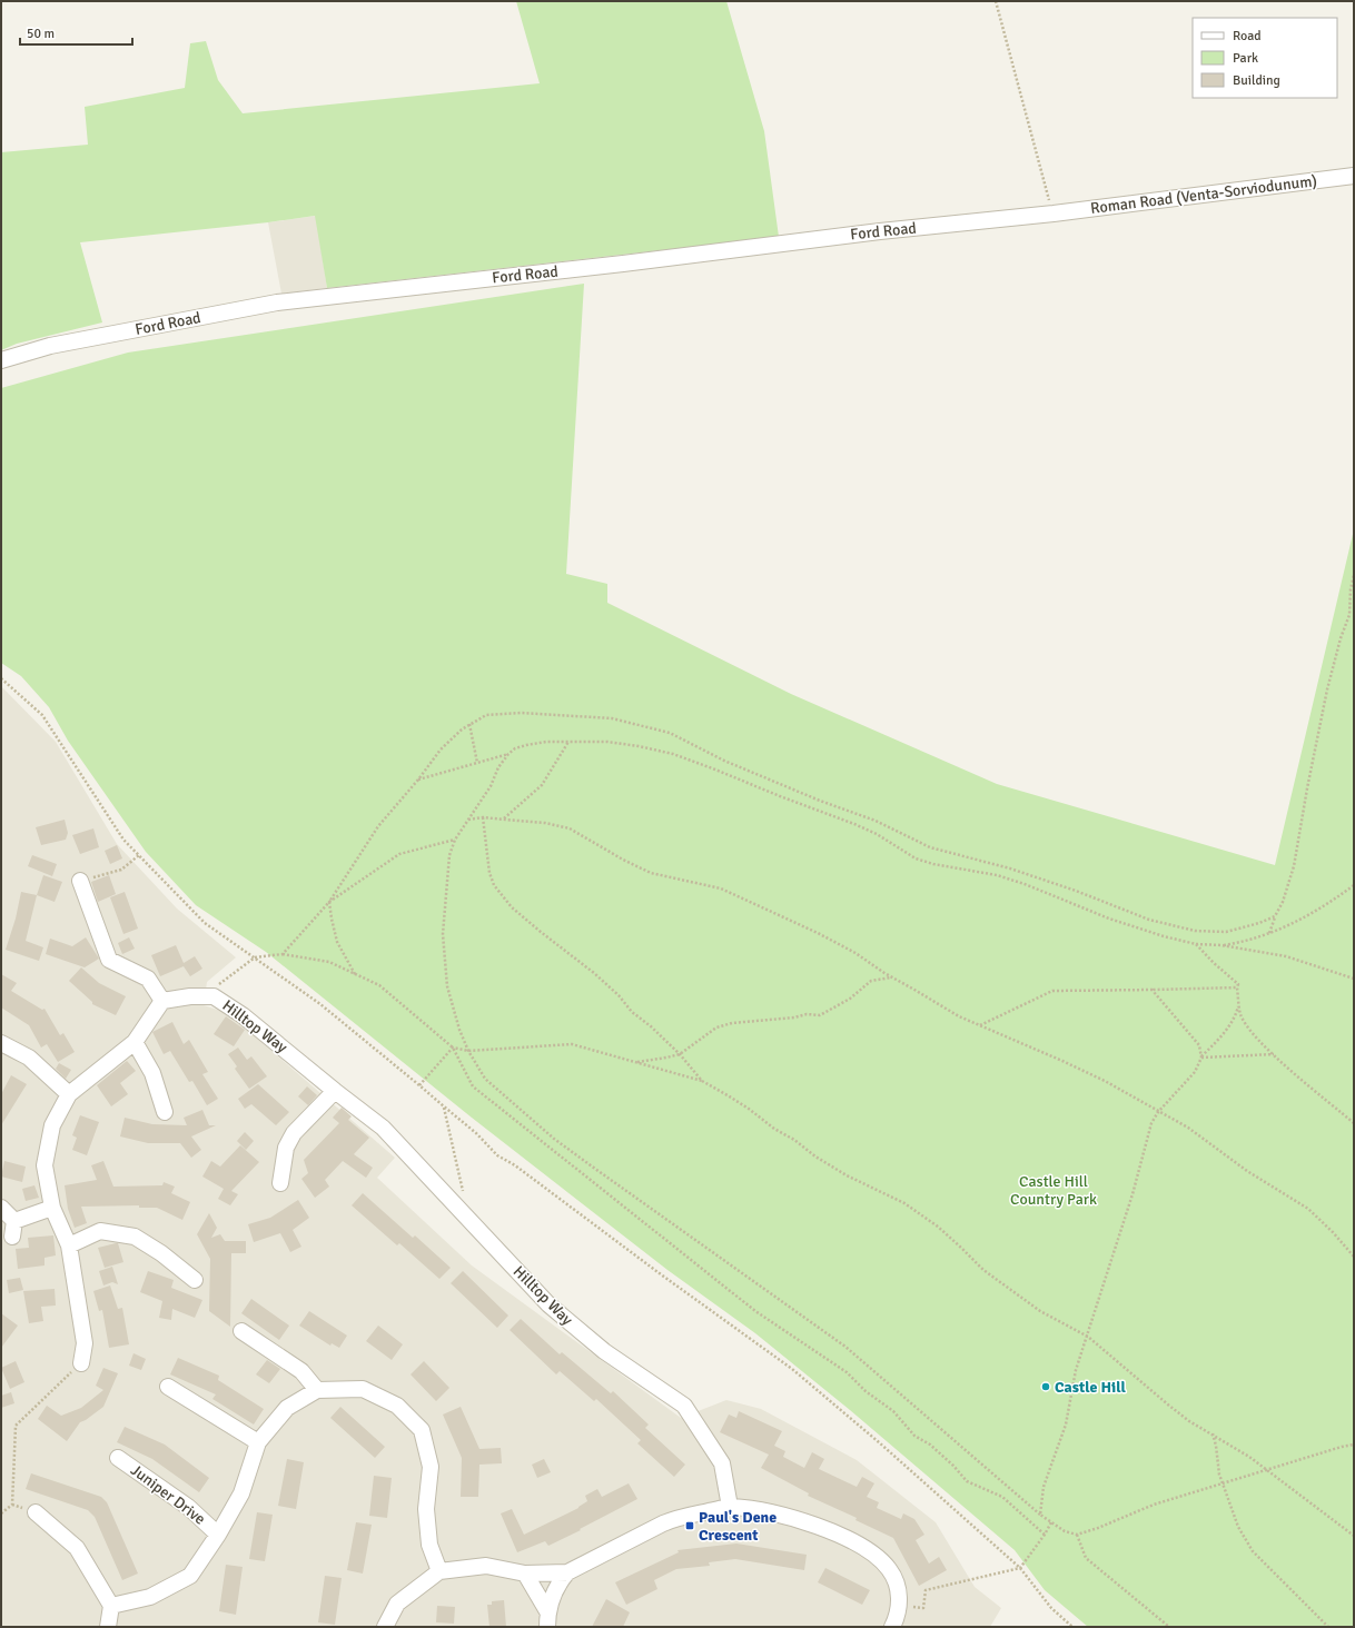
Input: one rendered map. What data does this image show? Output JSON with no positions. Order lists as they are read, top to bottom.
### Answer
{
  "streets": {
    "street": [
      "Roman Road (Venta-Sorviodunum)",
      "Ford Road",
      "Hilltop Way",
      "Juniper Drive"
    ]
  },
  "crossings": [
    ["Roman Road (Venta-Sorviodunum)", "Ford Road"]
  ],
  "parks": ["Castle Hill Country Park"],
  "places": {
    "other": ["Castle Hill"],
    "transit": ["Paul's Dene Crescent"]
  },
  "legend": ["Road", "Park", "Building"],
  "scale_bar": "50 m"
}
